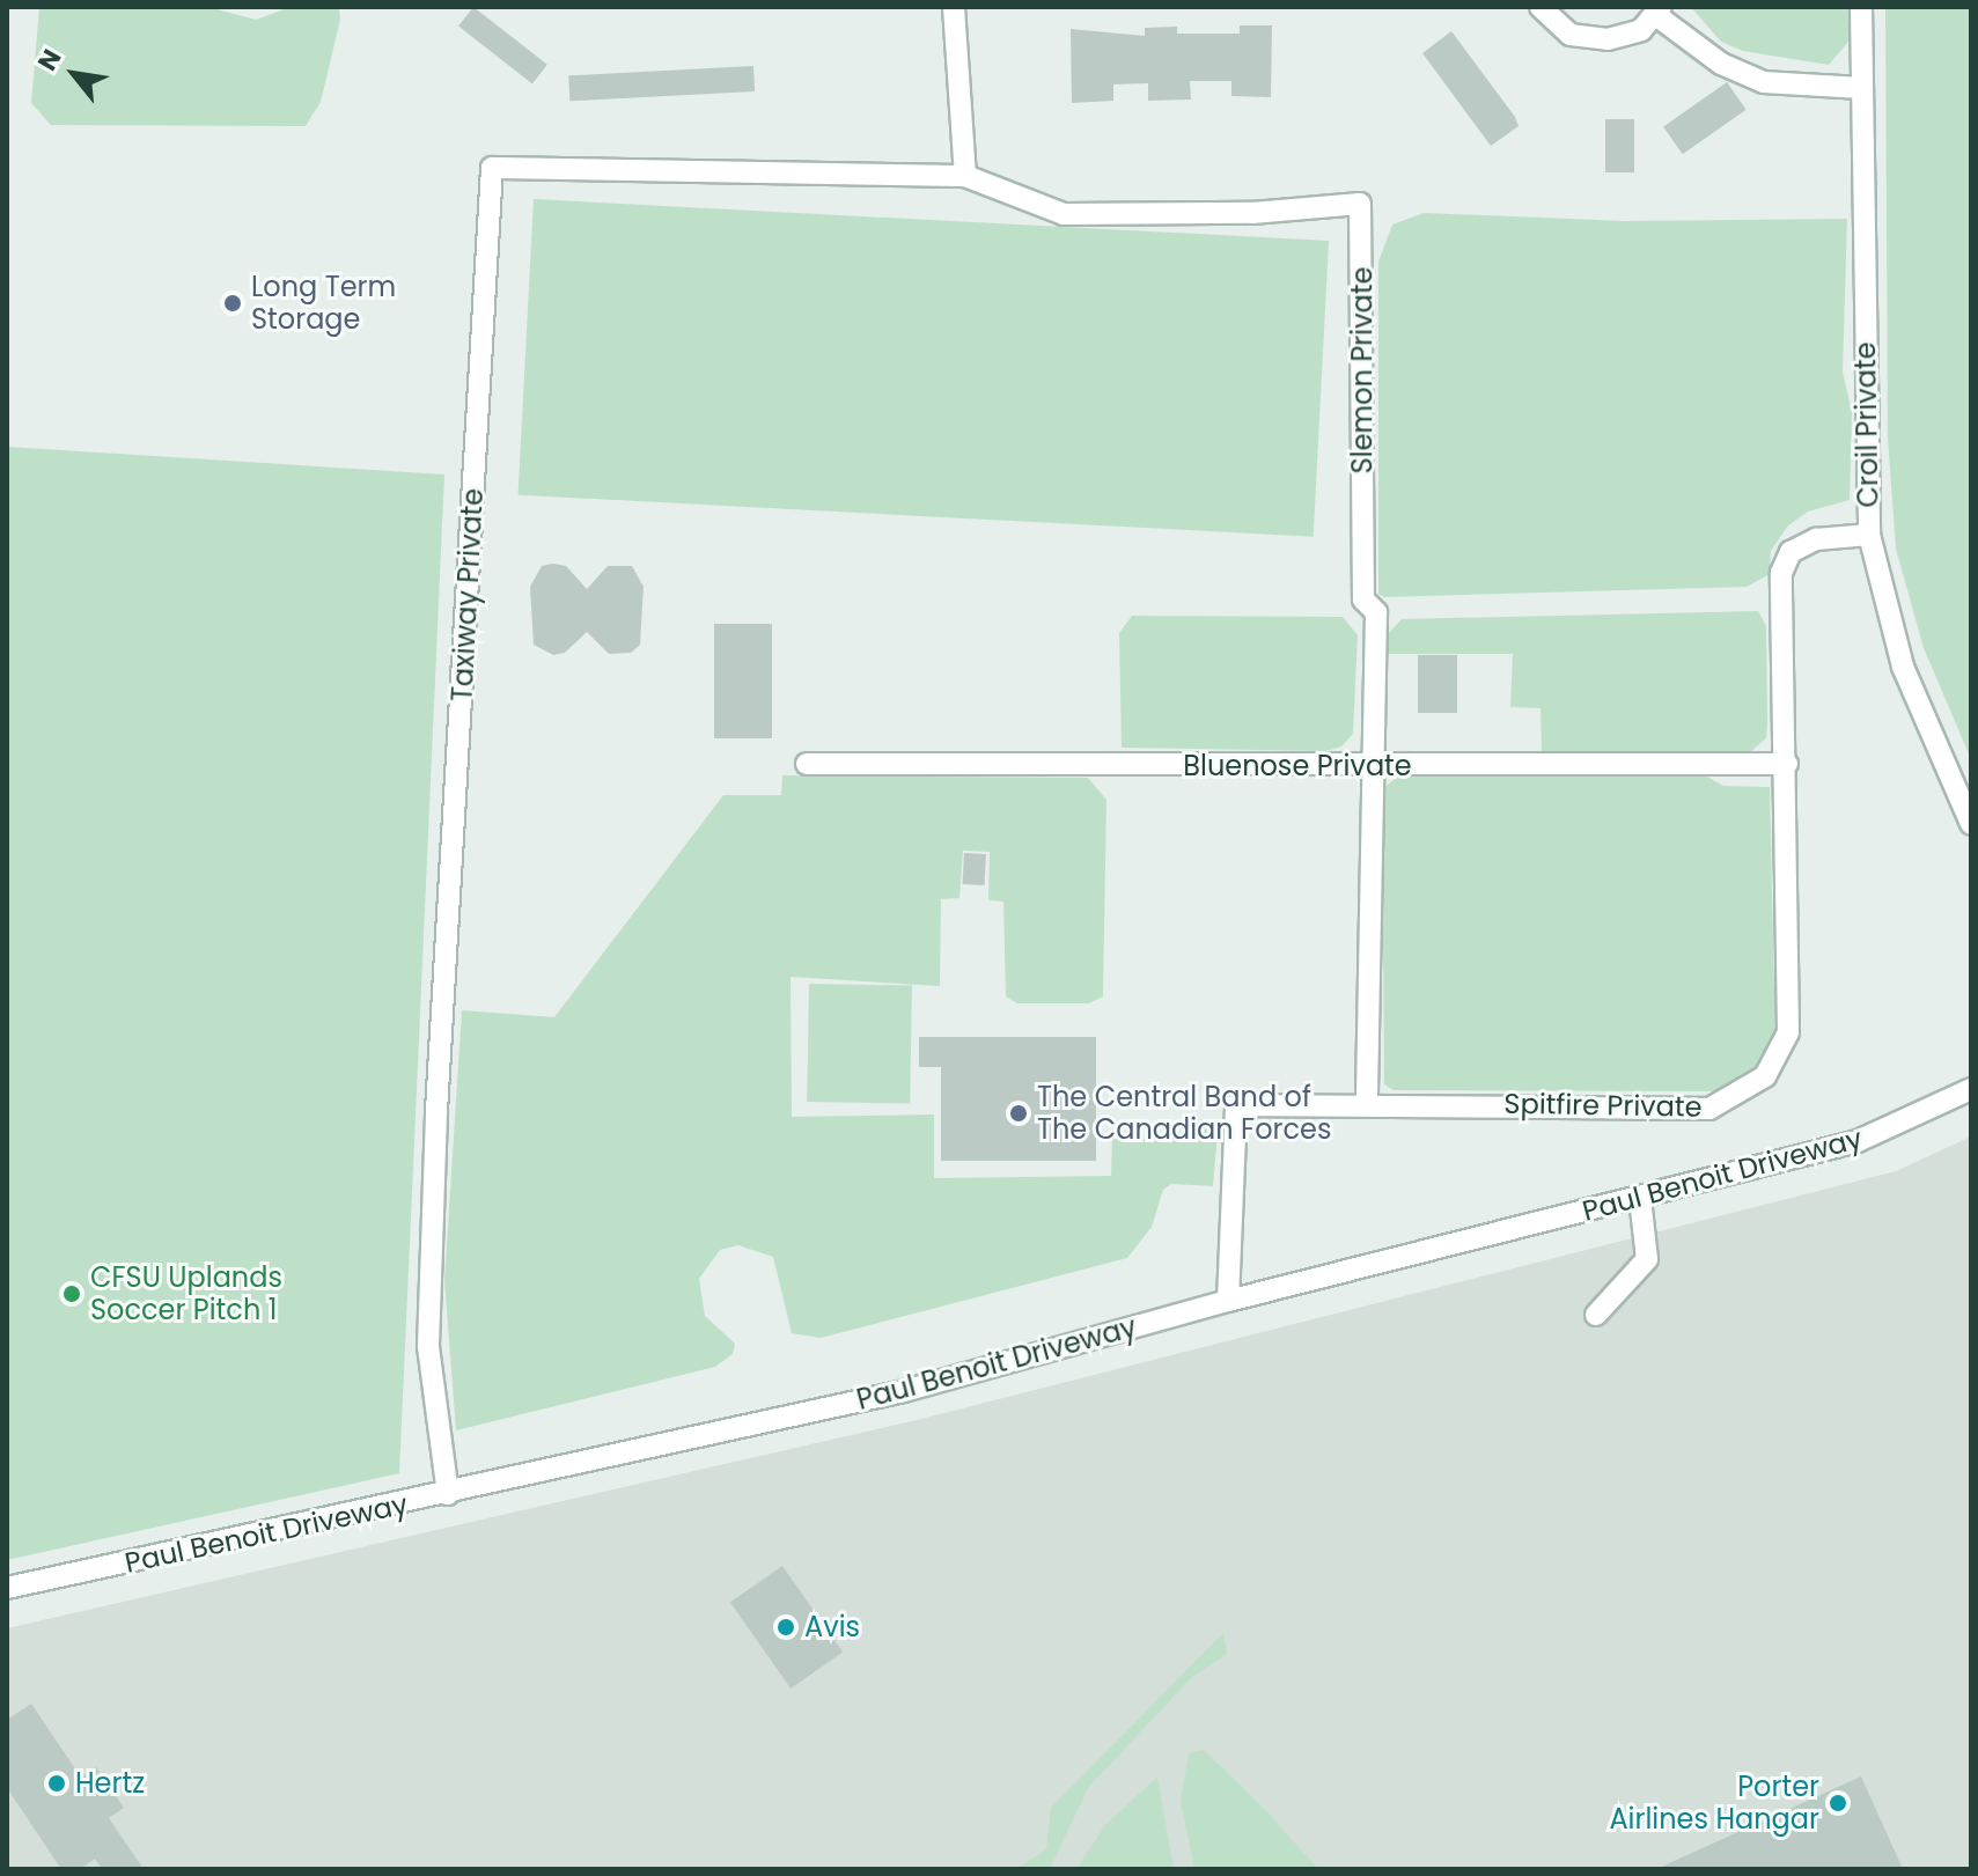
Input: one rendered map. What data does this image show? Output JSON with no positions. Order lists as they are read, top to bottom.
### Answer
{
  "streets": {
    "street": [
      "Slemon Private",
      "Croil Private",
      "Taxiway Private",
      "Bluenose Private",
      "Spitfire Private",
      "Paul Benoit Driveway"
    ]
  },
  "crossings": [
    ["Slemon Private", "Taxiway Private"],
    ["Slemon Private", "Bluenose Private"],
    ["Slemon Private", "Spitfire Private"],
    ["Croil Private", "Spitfire Private"],
    ["Taxiway Private", "Paul Benoit Driveway"],
    ["Bluenose Private", "Spitfire Private"],
    ["Spitfire Private", "Paul Benoit Driveway"]
  ],
  "places": [
    "Long Term Storage",
    "The Central Band of The Canadian Forces",
    "CFSU Uplands Soccer Pitch 1",
    "Avis",
    "Hertz",
    "Porter Airlines Hangar"
  ],
  "north": "top left"
}
